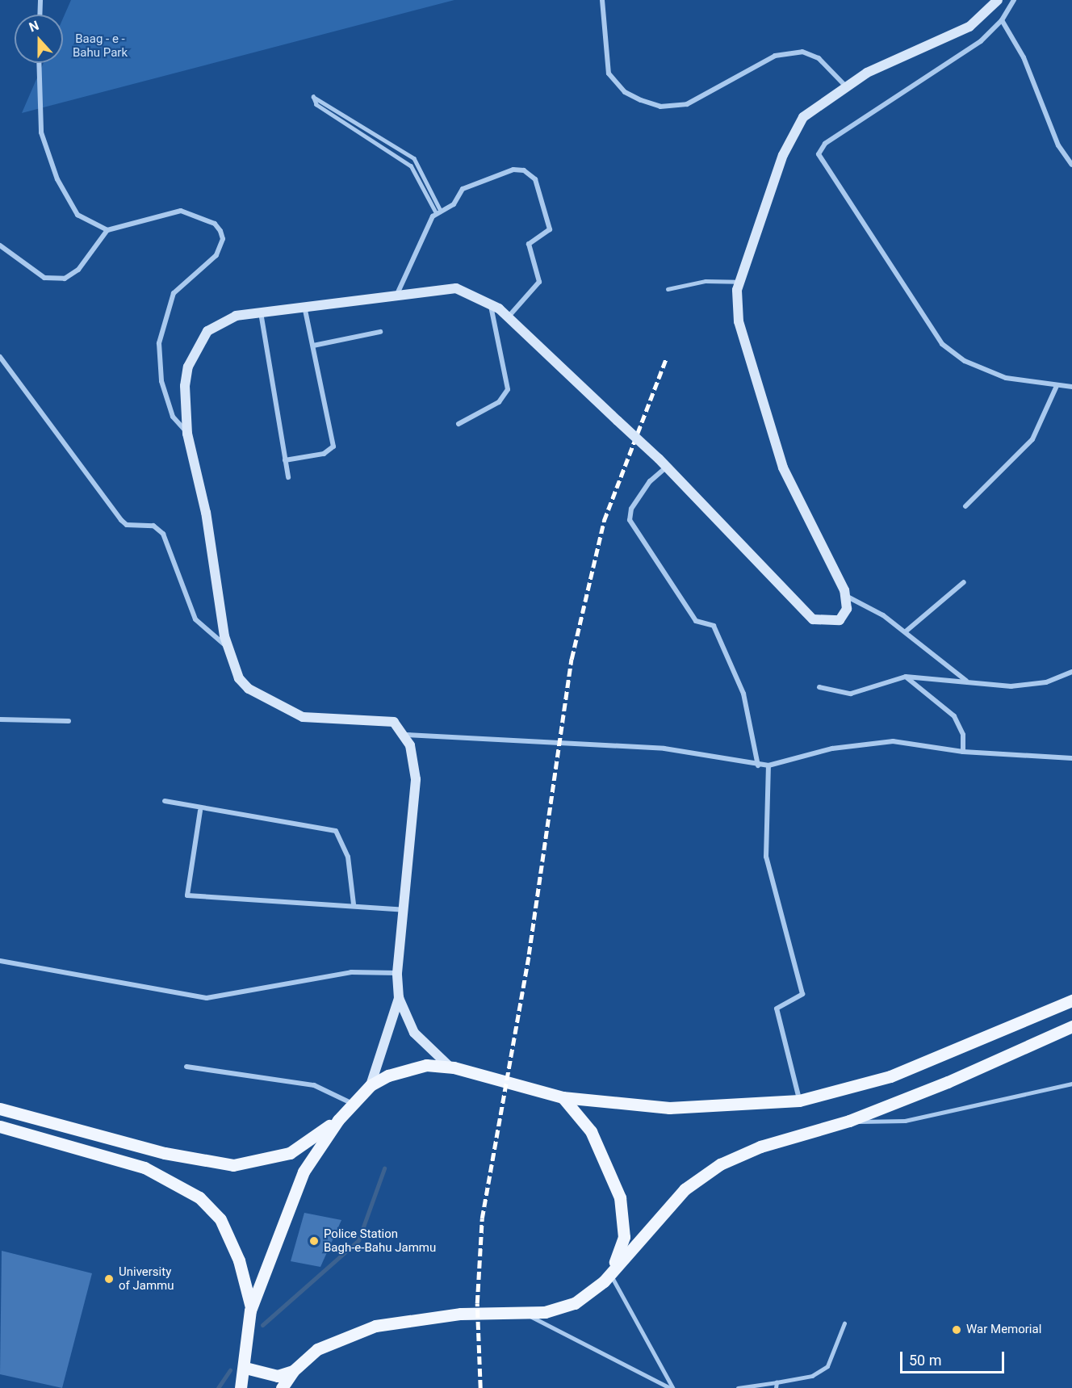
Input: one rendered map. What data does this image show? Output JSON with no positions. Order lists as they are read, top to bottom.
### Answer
{
  "parks": ["Baag - e - Bahu Park"],
  "places": ["Police Station Bagh-e-Bahu Jammu", "University of Jammu", "War Memorial"],
  "scale_bar": "50 m",
  "north": "top"
}
